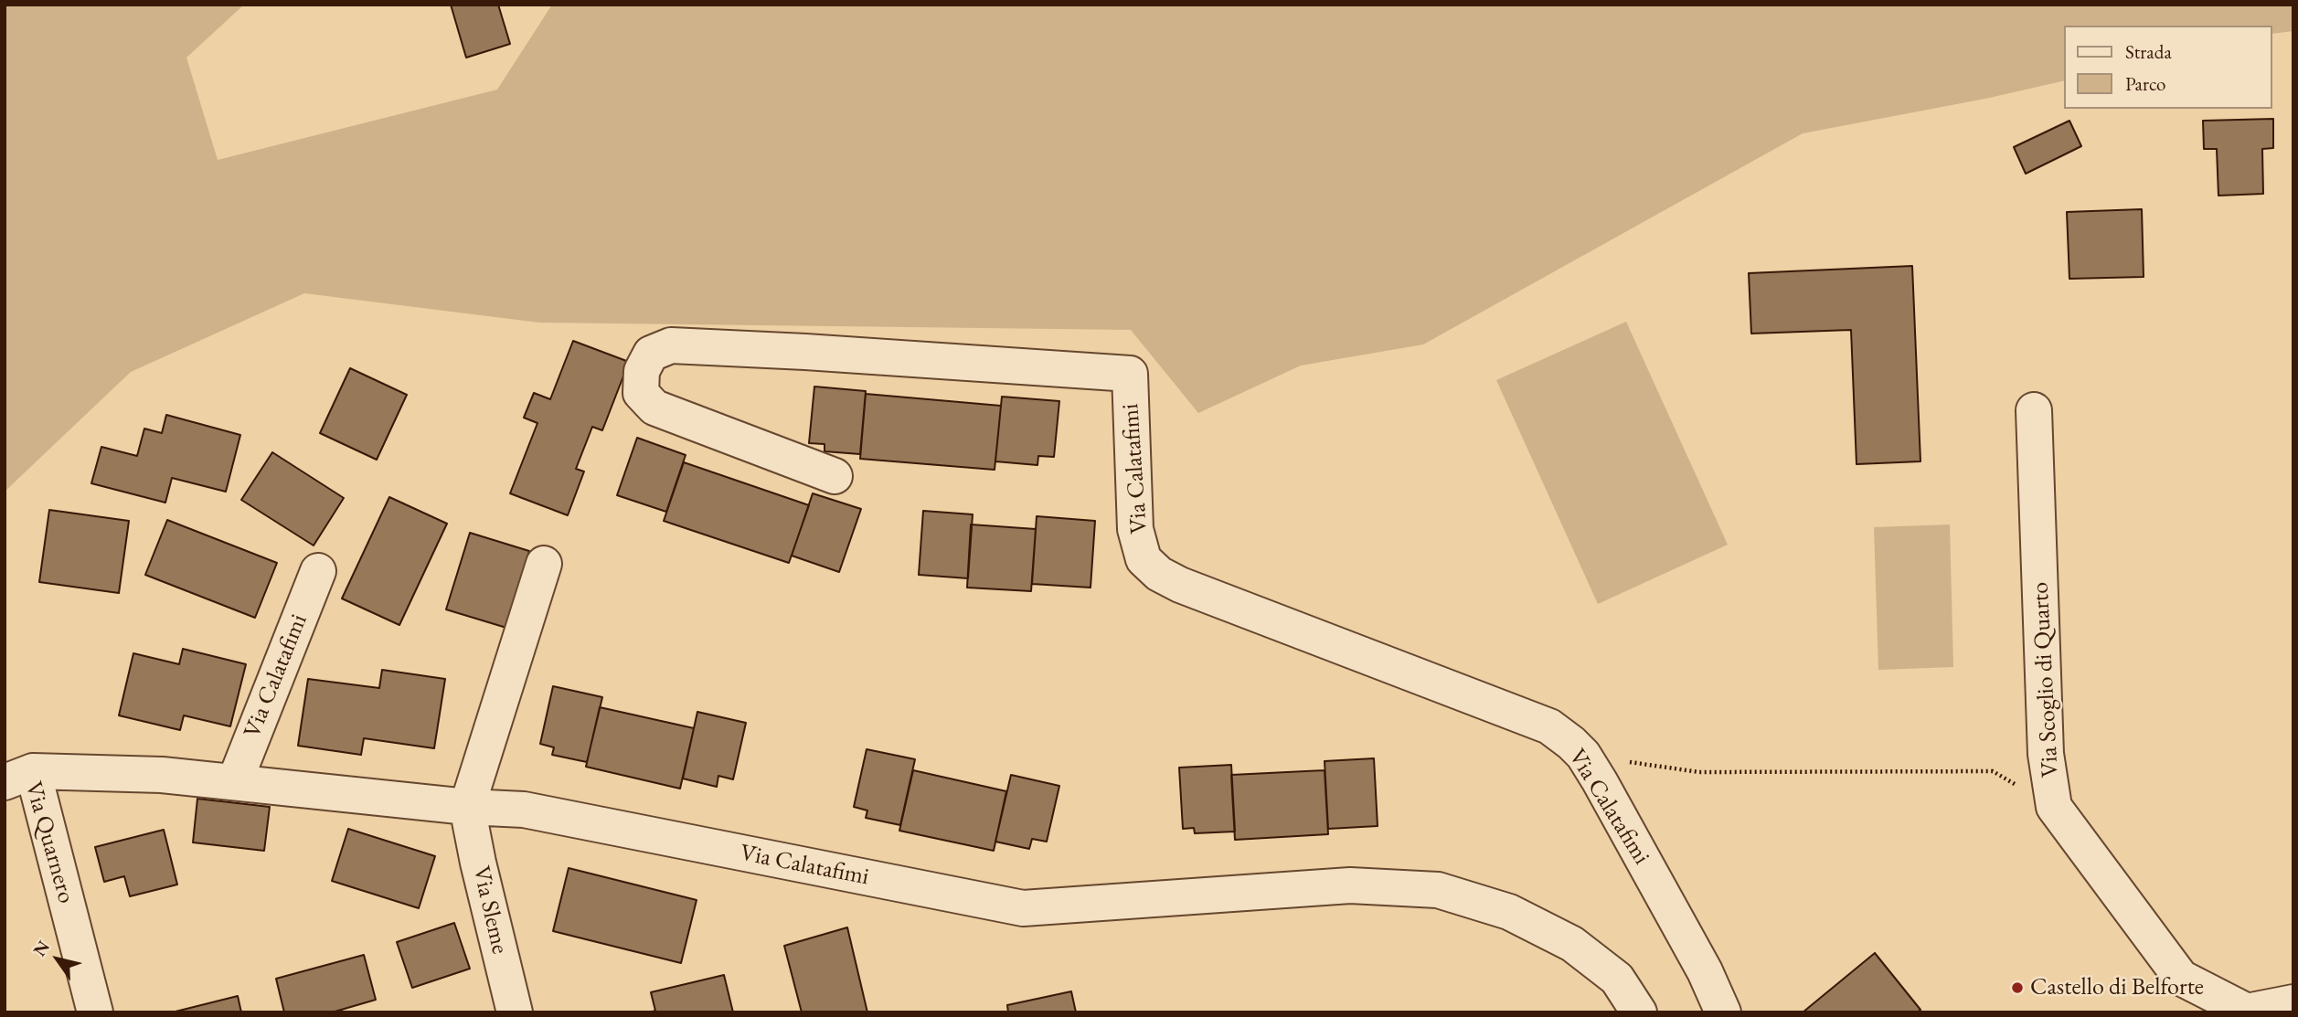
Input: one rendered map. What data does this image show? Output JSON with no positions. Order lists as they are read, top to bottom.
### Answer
{
  "streets": {
    "street": [
      "Via Calatafimi",
      "Via Scoglio di Quarto",
      "Via Quarnero",
      "Via Sleme"
    ]
  },
  "crossings": [
    ["Via Calatafimi", "Via Quarnero"],
    ["Via Calatafimi", "Via Sleme"]
  ],
  "places": ["Castello di Belforte"],
  "legend": ["Strada", "Parco"],
  "north": "top left"
}
